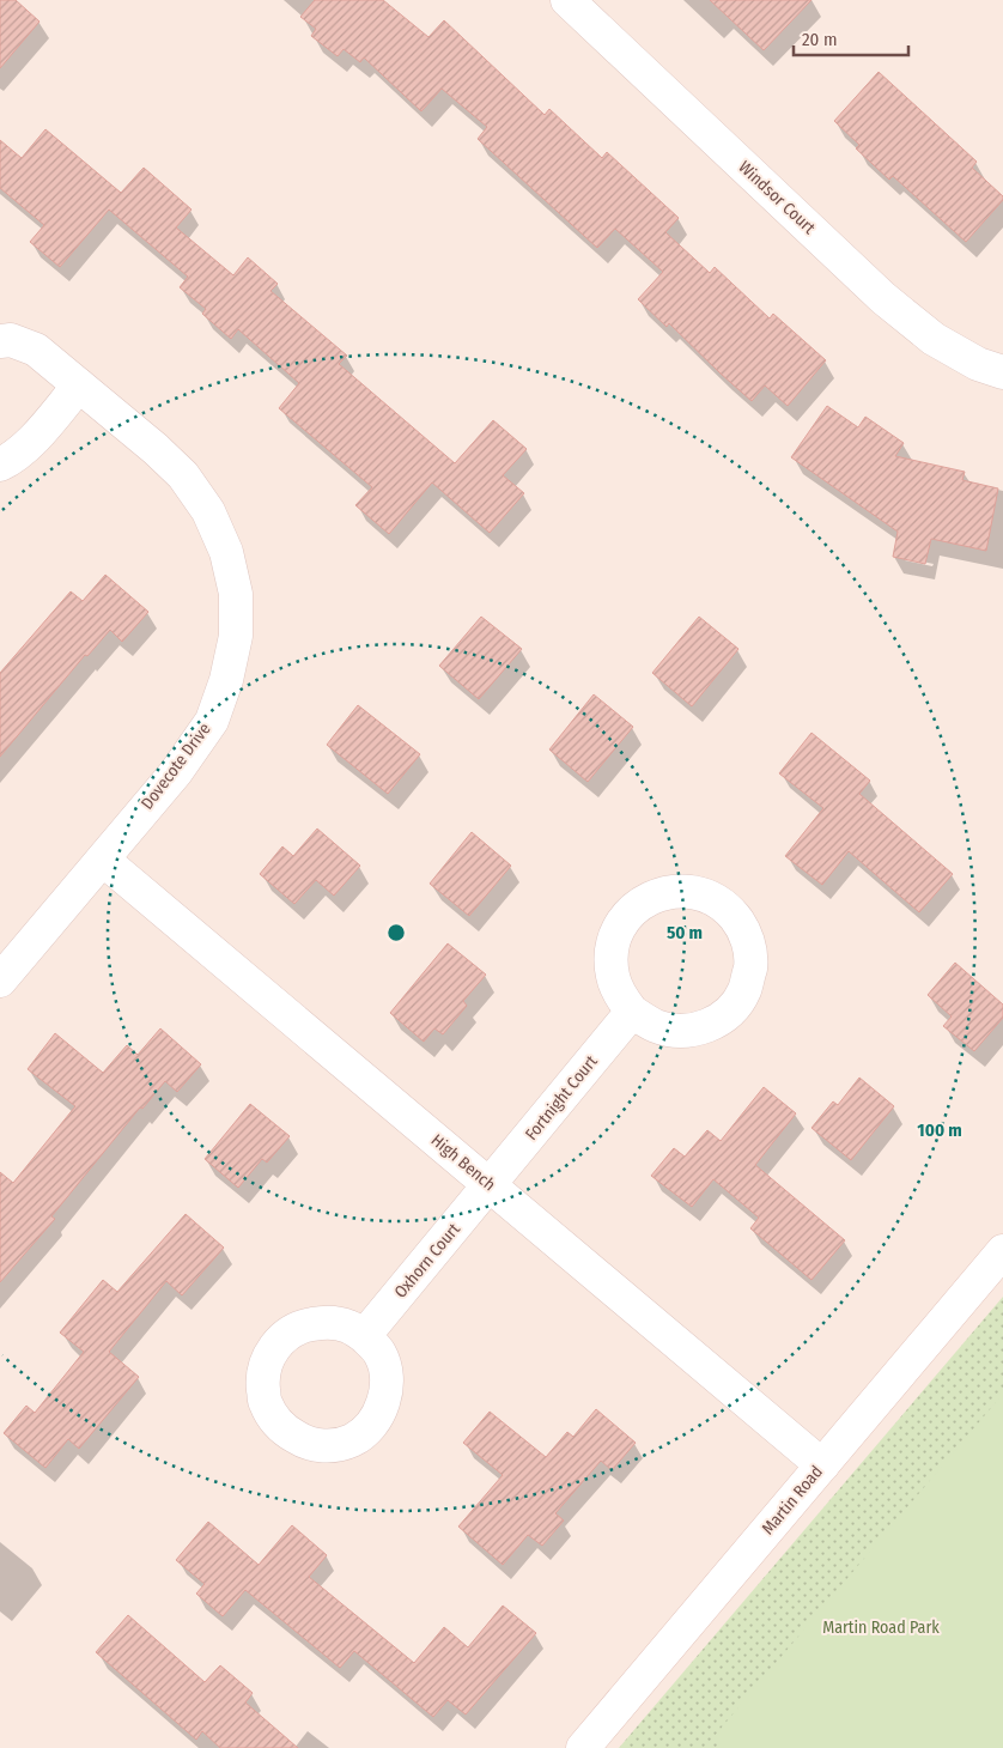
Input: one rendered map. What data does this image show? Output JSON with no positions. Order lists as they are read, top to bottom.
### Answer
{
  "streets": {
    "street": [
      "Windsor Court",
      "Dovecote Drive",
      "Fortnight Court",
      "High Bench",
      "Oxhorn Court",
      "Martin Road"
    ]
  },
  "crossings": [
    ["Dovecote Drive", "High Bench"],
    ["Fortnight Court", "High Bench"],
    ["Fortnight Court", "Oxhorn Court"],
    ["High Bench", "Oxhorn Court"],
    ["High Bench", "Martin Road"]
  ],
  "parks": ["Martin Road Park"],
  "scale_bar": "20 m",
  "rings": ["50 m", "100 m"]
}
